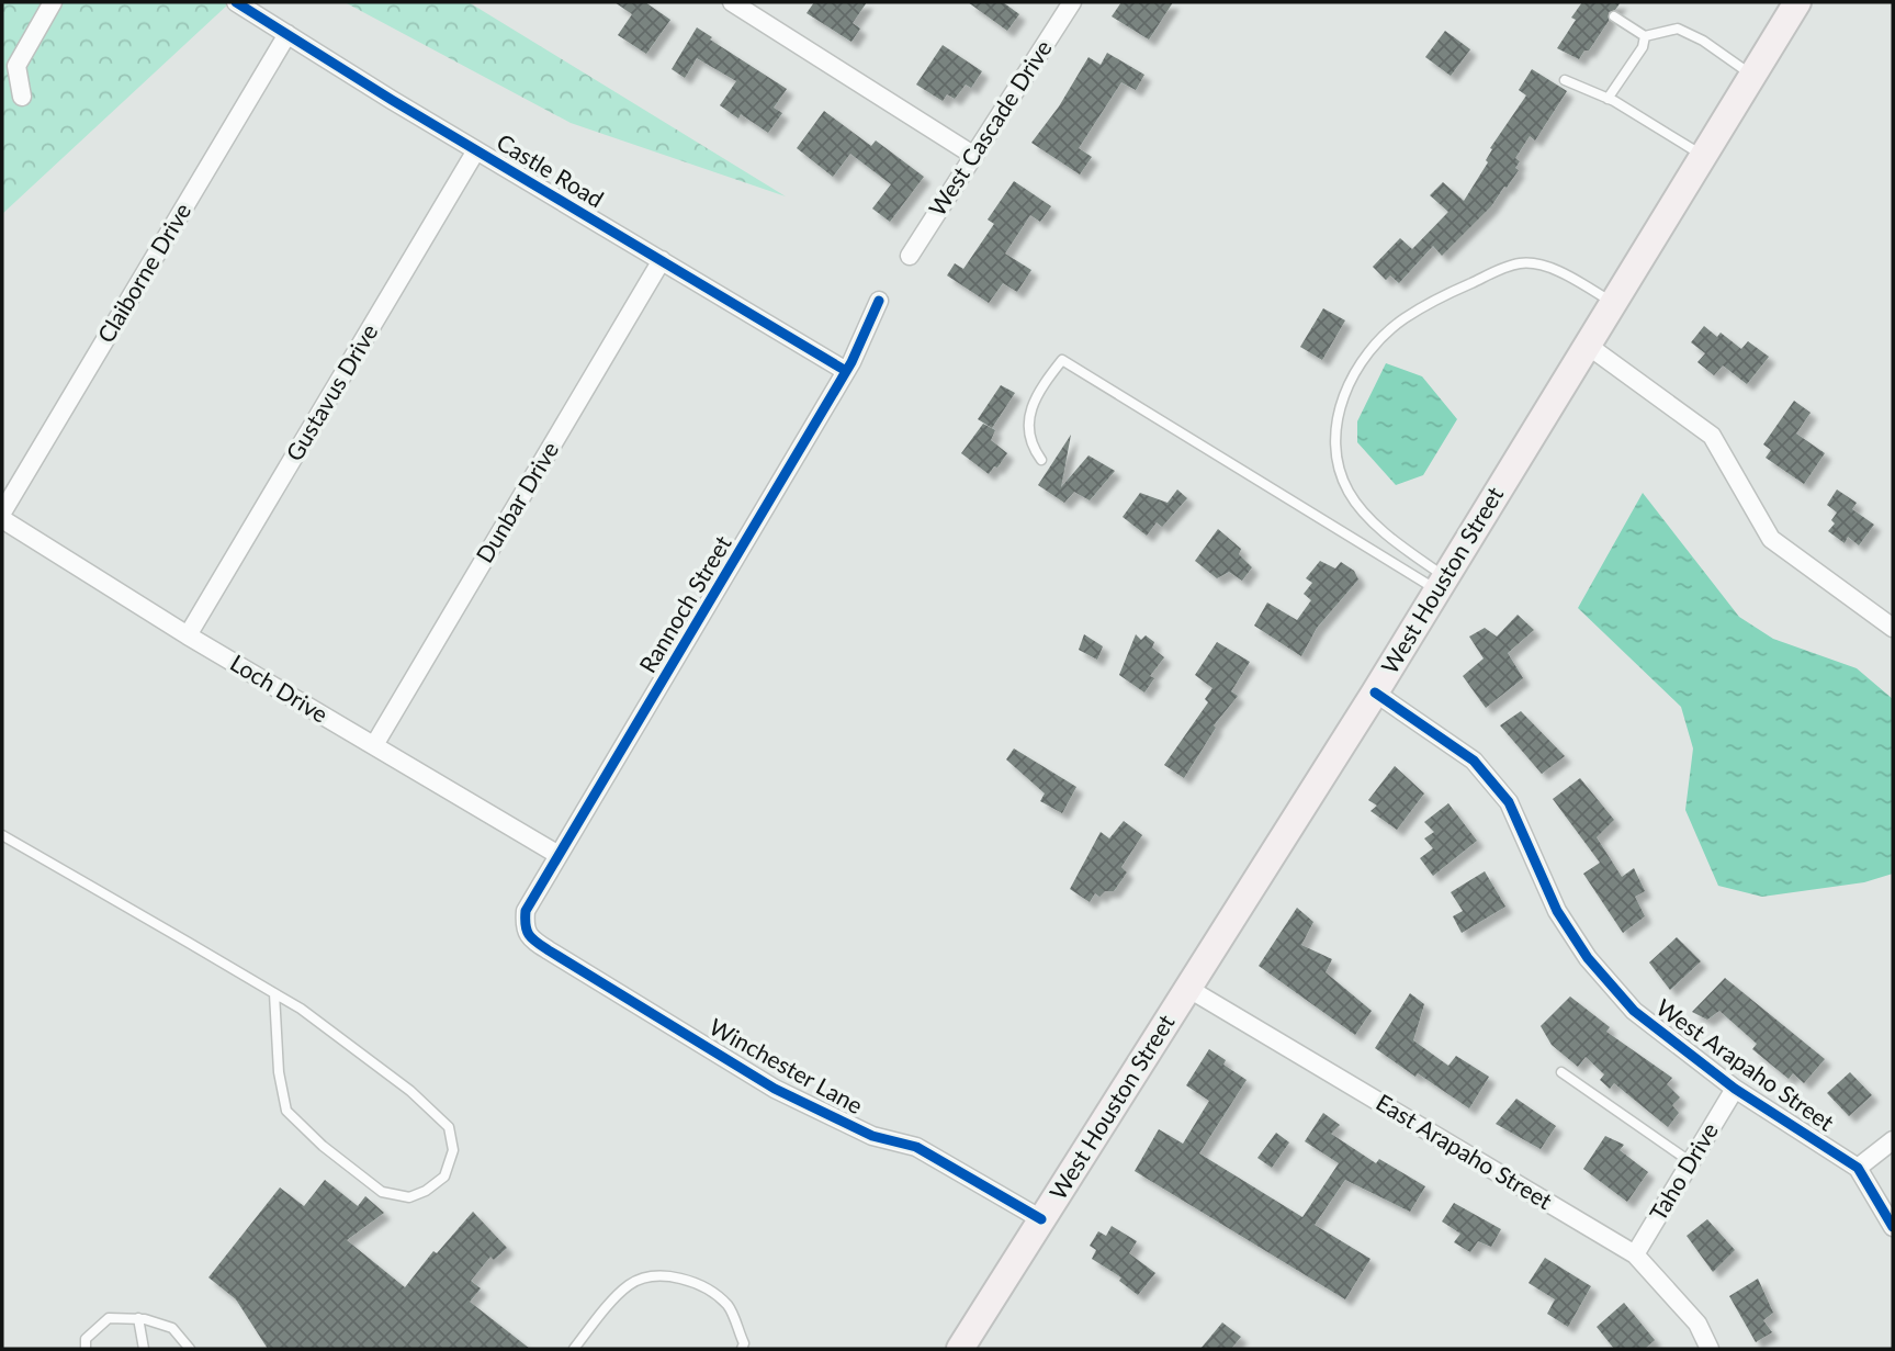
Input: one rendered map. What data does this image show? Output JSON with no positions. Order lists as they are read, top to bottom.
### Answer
{
  "streets": {
    "main road": ["West Houston Street"],
    "street": [
      "West Cascade Drive",
      "Castle Road",
      "Claiborne Drive",
      "Gustavus Drive",
      "Dunbar Drive",
      "Rannoch Street",
      "Loch Drive",
      "West Arapaho Street",
      "Winchester Lane",
      "East Arapaho Street",
      "Taho Drive"
    ]
  },
  "crossings": [
    ["Castle Road", "Claiborne Drive"],
    ["Castle Road", "Gustavus Drive"],
    ["Castle Road", "Dunbar Drive"],
    ["Castle Road", "Rannoch Street"],
    ["Gustavus Drive", "Loch Drive"],
    ["Dunbar Drive", "Loch Drive"],
    ["West Houston Street", "West Arapaho Street"],
    ["West Houston Street", "Winchester Lane"],
    ["West Houston Street", "East Arapaho Street"],
    ["Rannoch Street", "Loch Drive"],
    ["Rannoch Street", "Winchester Lane"],
    ["West Arapaho Street", "Taho Drive"],
    ["East Arapaho Street", "Taho Drive"]
  ]
}
